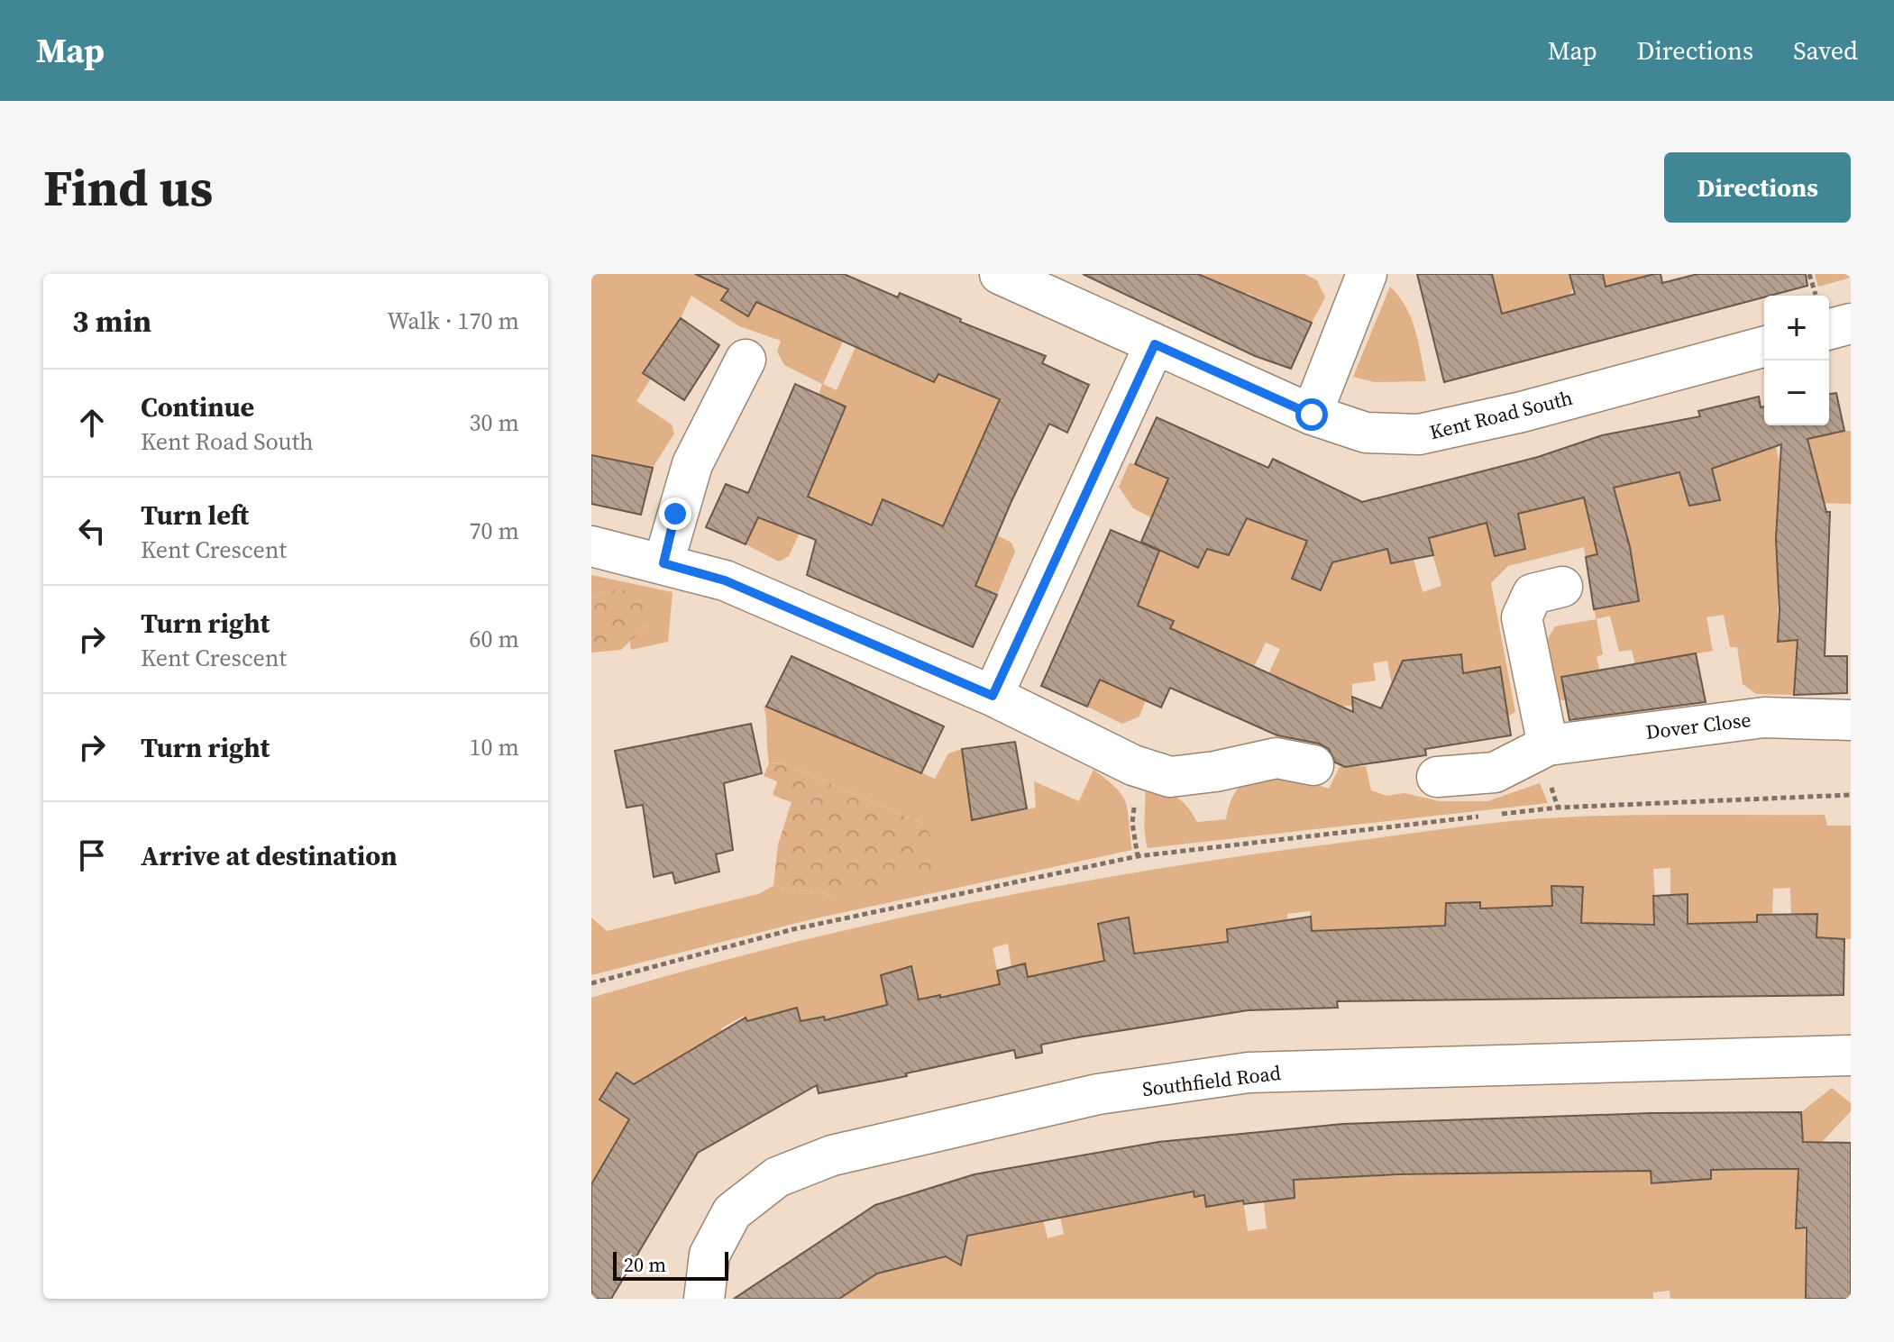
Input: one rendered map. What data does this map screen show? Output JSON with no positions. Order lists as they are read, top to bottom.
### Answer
{
  "streets": {
    "street": ["Kent Road South", "Dover Close", "Southfield Road"]
  },
  "scale_bar": "20 m",
  "page": {
    "header": "Map",
    "nav": ["Map", "Directions", "Saved"],
    "buttons": "Directions",
    "title": "Find us",
    "heading": ["3 min", "Walk · 170 m"],
    "map_buttons": ["+", "−"],
    "list": [
      ["Continue", "Kent Road South", "30 m"],
      ["Turn left", "Kent Crescent", "70 m"],
      ["Turn right", "Kent Crescent", "60 m"],
      ["Turn right", "10 m"],
      "Arrive at destination"
    ],
    "scale": "20 m"
  }
}
